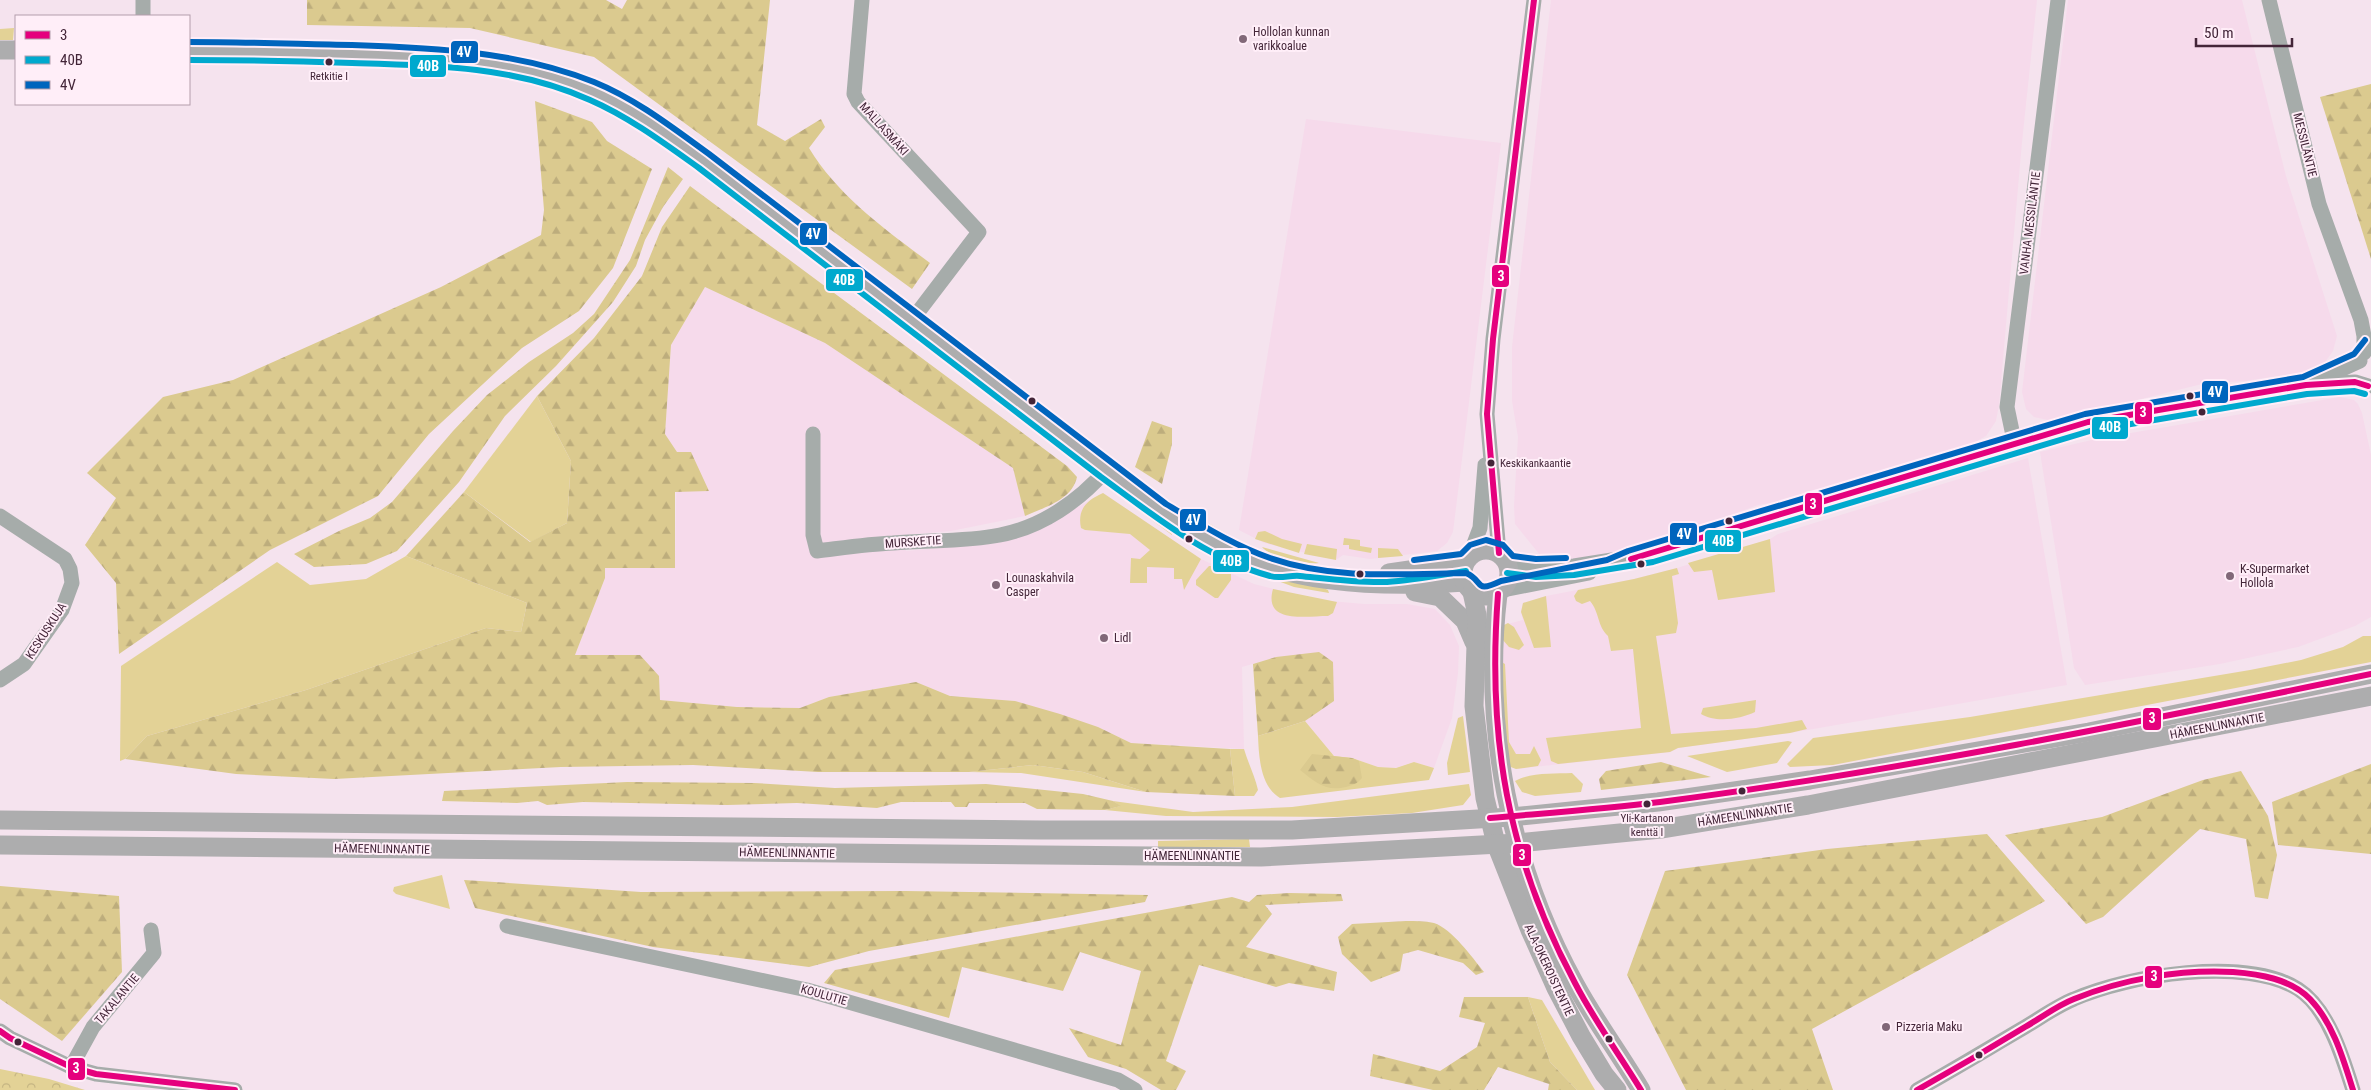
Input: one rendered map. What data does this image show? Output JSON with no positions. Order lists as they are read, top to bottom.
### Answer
{
  "streets": {
    "main road": ["HÄMEENLINNANTIE", "ALA-OKEROISTENTIE"],
    "street": [
      "MALLASMÄKI",
      "MESSILÄNTIE",
      "VANHA MESSILÄNTIE",
      "MURSKETIE",
      "KESKUSKUJA",
      "KOULUTIE",
      "TAKALANTIE"
    ]
  },
  "crossings": [
    ["HÄMEENLINNANTIE", "ALA-OKEROISTENTIE"]
  ],
  "places": [
    "Hollolan kunnan varikkoalue",
    "Retkitie I",
    "Keskikankaantie",
    "K-Supermarket Hollola",
    "Lounaskahvila Casper",
    "Lidl",
    "Yli-Kartanon kenttä I",
    "Pizzeria Maku"
  ],
  "lines": ["transit line 3", "transit line 4V", "transit line 40B"],
  "legend": ["3", "40B", "4V"],
  "scale_bar": "50 m"
}
